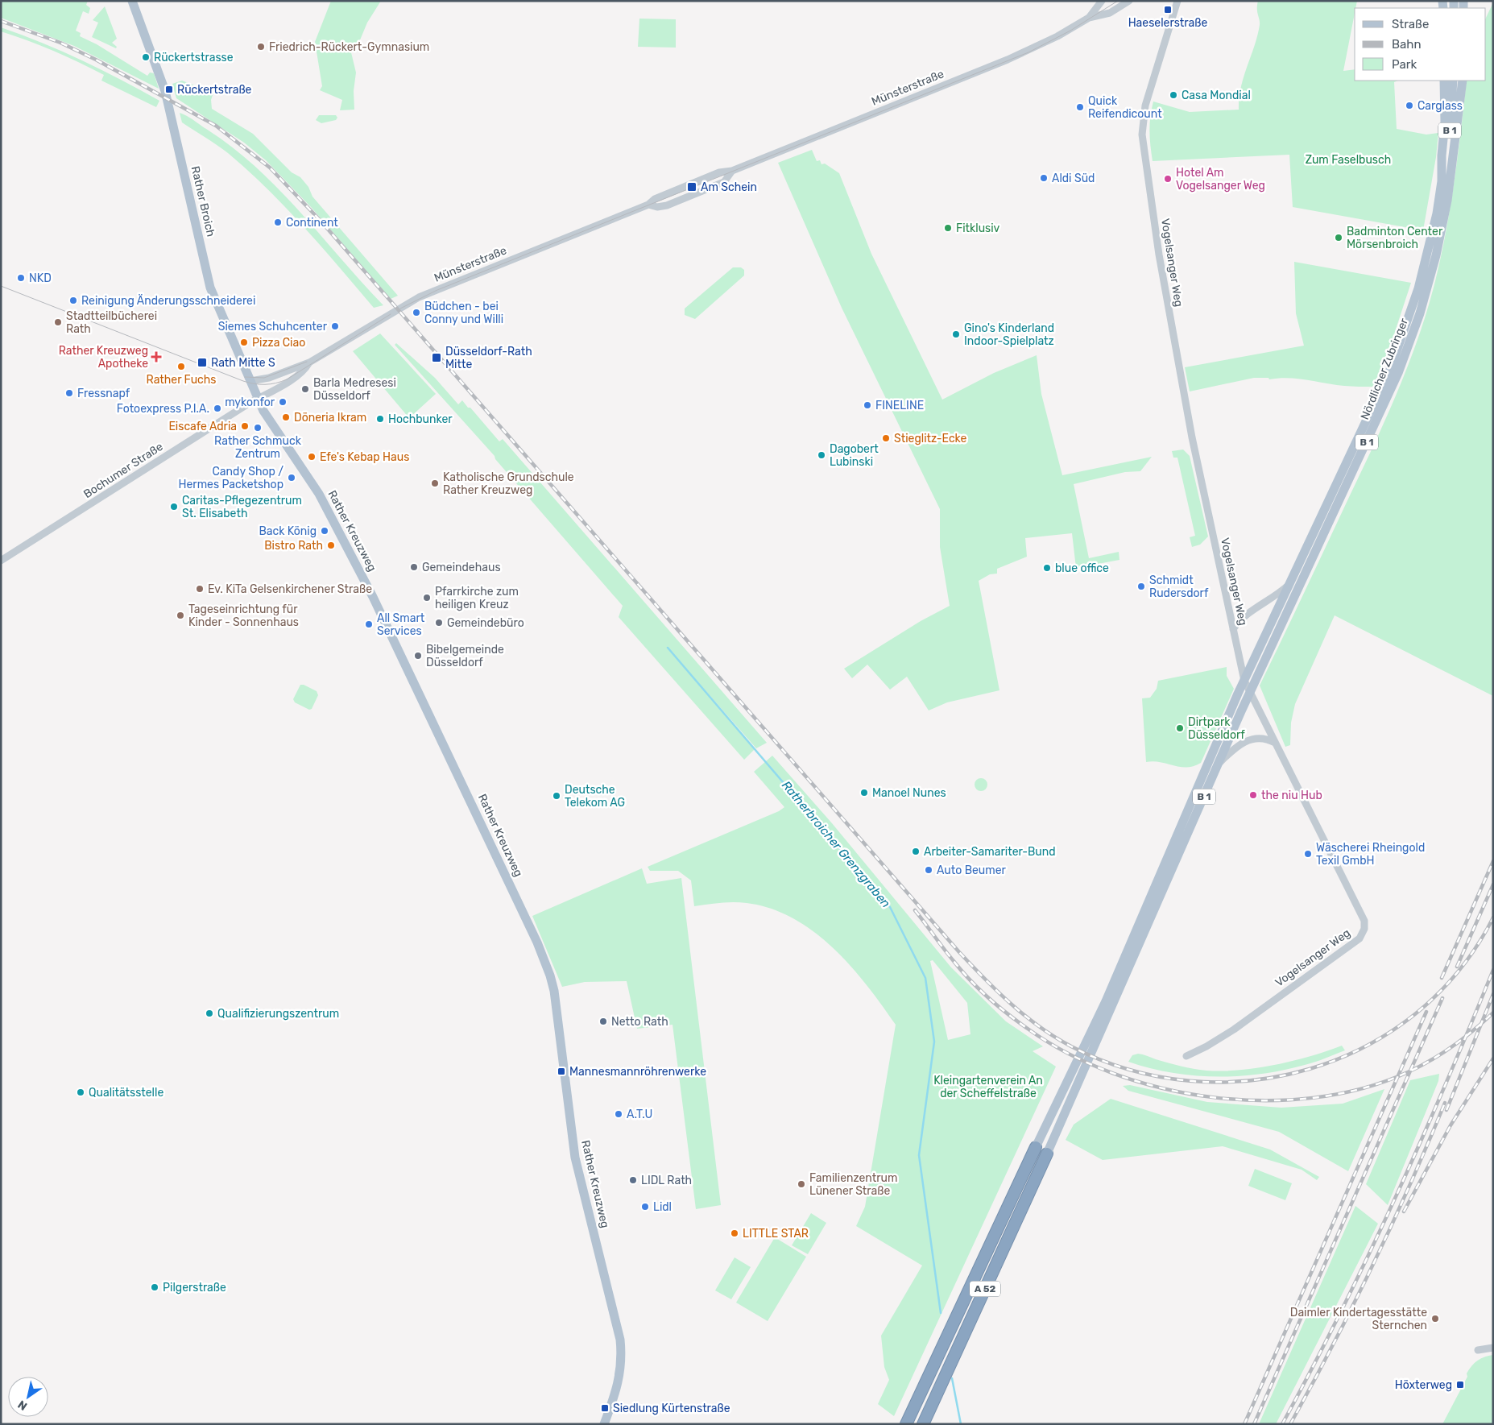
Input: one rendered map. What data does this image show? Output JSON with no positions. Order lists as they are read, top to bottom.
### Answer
{
  "streets": {
    "highway": ["A 52"],
    "main road": [
      "B 1",
      "Rather Broich",
      "Nördlicher Zubringer",
      "Rather Kreuzweg"
    ],
    "street": ["Münsterstraße", "Vogelsanger Weg", "Bochumer Straße"]
  },
  "crossings": [
    ["Münsterstraße", "Rather Broich"],
    ["Münsterstraße", "Bochumer Straße"],
    ["Münsterstraße", "Rather Kreuzweg"],
    ["B 1", "Vogelsanger Weg"],
    ["B 1", "Nördlicher Zubringer"],
    ["B 1", "A 52"],
    ["Rather Broich", "Bochumer Straße"],
    ["Rather Broich", "Rather Kreuzweg"],
    ["Vogelsanger Weg", "Nördlicher Zubringer"],
    ["Bochumer Straße", "Rather Kreuzweg"]
  ],
  "water": ["Ratherbroicher Grenzgraben"],
  "parks": ["Zum Faselbusch", "Kleingartenverein An der Scheffelstraße"],
  "places": {
    "transit": [
      "Haeselerstraße",
      "Rückertstraße",
      "Am Schein",
      "Düsseldorf-Rath Mitte",
      "Rath Mitte S",
      "Mannesmannröhrenwerke",
      "Höxterweg",
      "Siedlung Kürtenstraße"
    ],
    "other": [
      "Friedrich-Rückert-Gymnasium",
      "Rückertstrasse",
      "Casa Mondial",
      "Carglass",
      "Quick Reifendicount",
      "Aldi Süd",
      "Hotel Am Vogelsanger Weg",
      "Continent",
      "Fitklusiv",
      "Badminton Center Mörsenbroich",
      "NKD",
      "Reinigung Änderungsschneiderei",
      "Büdchen - bei Conny und Willi",
      "Stadtteilbücherei Rath",
      "Siemes Schuhcenter",
      "Gino's Kinderland Indoor-Spielplatz",
      "Pizza Ciao",
      "Rather Fuchs",
      "Barla Medresesi Düsseldorf",
      "Fressnapf",
      "mykonfor",
      "FINELINE",
      "Fotoexpress P.I.A.",
      "Döneria Ikram",
      "Hochbunker",
      "Eiscafe Adria",
      "Rather Schmuck Zentrum",
      "Stieglitz-Ecke",
      "Dagobert Lubinski",
      "Efe's Kebap Haus",
      "Candy Shop / Hermes Packetshop",
      "Katholische Grundschule Rather Kreuzweg",
      "Caritas-Pflegezentrum St. Elisabeth",
      "Back König",
      "Bistro Rath",
      "Gemeindehaus",
      "blue office",
      "Schmidt Rudersdorf",
      "Ev. KiTa Gelsenkirchener Straße",
      "Pfarrkirche zum heiligen Kreuz",
      "Tageseinrichtung für Kinder - Sonnenhaus",
      "Gemeindebüro",
      "All Smart Services",
      "Bibelgemeinde Düsseldorf",
      "Dirtpark Düsseldorf",
      "Manoel Nunes",
      "the niu Hub",
      "Deutsche Telekom AG",
      "Arbeiter-Samariter-Bund",
      "Wäscherei Rheingold Texil GmbH",
      "Auto Beumer",
      "Qualifizierungszentrum",
      "Netto Rath",
      "Qualitätsstelle",
      "A.T.U",
      "LIDL Rath",
      "Familienzentrum Lünener Straße",
      "Lidl",
      "LITTLE STAR",
      "Pilgerstraße",
      "Daimler Kindertagesstätte Sternchen"
    ],
    "health": ["Rather Kreuzweg Apotheke"]
  },
  "legend": ["Straße", "Bahn", "Park"],
  "north": "bottom left"
}
